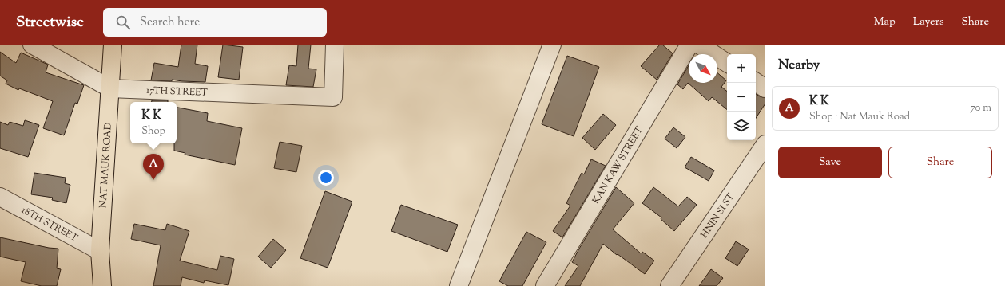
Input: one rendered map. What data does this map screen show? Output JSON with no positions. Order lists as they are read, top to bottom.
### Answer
{
  "streets": {
    "highway": ["NAT MAUK ROAD"],
    "street": [
      "17TH STREET",
      "KAN KAW STREET",
      "HNIN SI ST",
      "18TH STREET"
    ]
  },
  "crossings": [
    ["17TH STREET", "NAT MAUK ROAD"],
    ["NAT MAUK ROAD", "18TH STREET"]
  ],
  "north": "bottom right",
  "page": {
    "header": "Streetwise",
    "search": "Search here",
    "nav": ["Map", "Layers", "Share"],
    "heading": "Nearby",
    "map_buttons": ["+", "−"],
    "list": [
      {
        "mark": "A",
        "name": "K K",
        "note": "Shop · Nat Mauk Road",
        "value": "70 m"
      }
    ],
    "popup": ["K K", "Shop"],
    "buttons": ["Save", "Share"],
    "pins": "A"
  }
}
